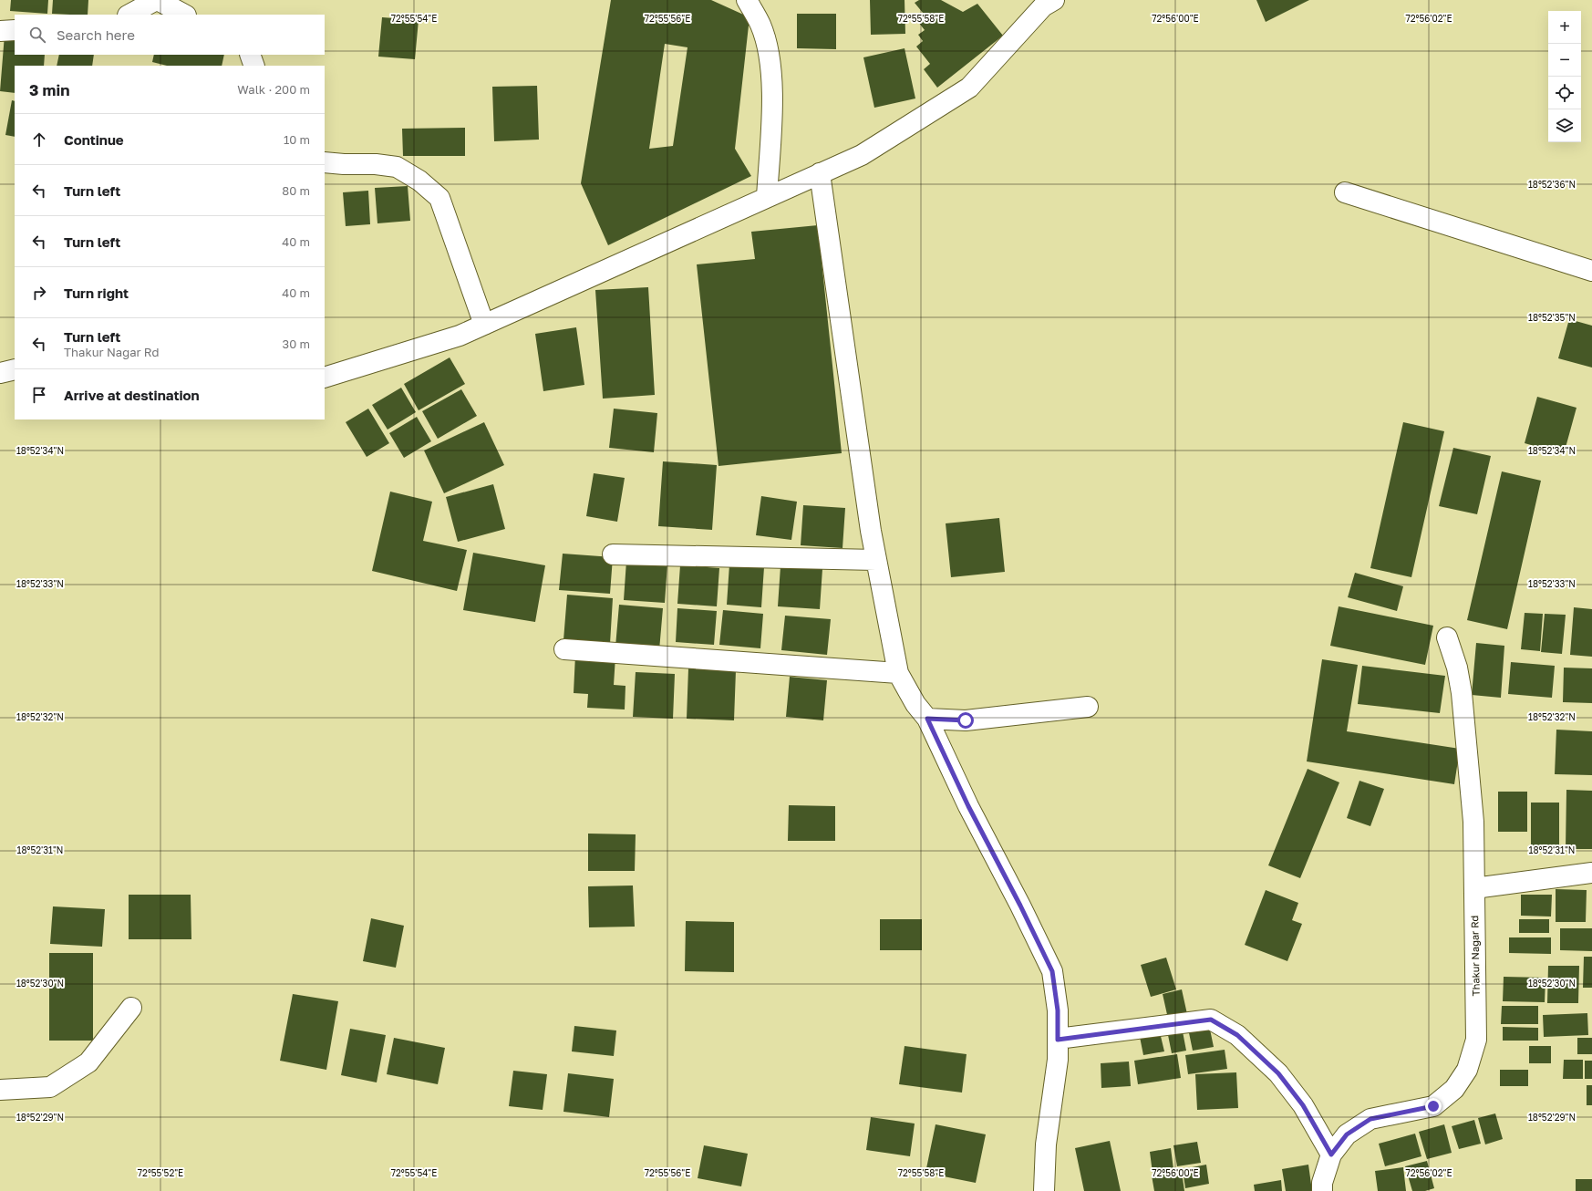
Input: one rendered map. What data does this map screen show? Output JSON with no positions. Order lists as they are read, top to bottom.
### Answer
{
  "streets": {
    "street": ["Thakur Nagar Rd"]
  },
  "page": {
    "map_buttons": ["+", "−"],
    "search": "Search here",
    "heading": ["3 min", "Walk · 200 m"],
    "list": [
      ["Continue", "10 m"],
      ["Turn left", "80 m"],
      ["Turn left", "40 m"],
      ["Turn right", "40 m"],
      ["Turn left", "Thakur Nagar Rd", "30 m"],
      "Arrive at destination"
    ]
  },
  "coordinates": [
    "72°55'54\"E",
    "72°55'56\"E",
    "72°55'58\"E",
    "72°56'00\"E",
    "72°56'02\"E",
    "18°52'36\"N",
    "18°52'35\"N",
    "18°52'34\"N",
    "18°52'33\"N",
    "18°52'32\"N",
    "18°52'31\"N",
    "18°52'30\"N",
    "18°52'29\"N",
    "72°55'52\"E"
  ]
}
